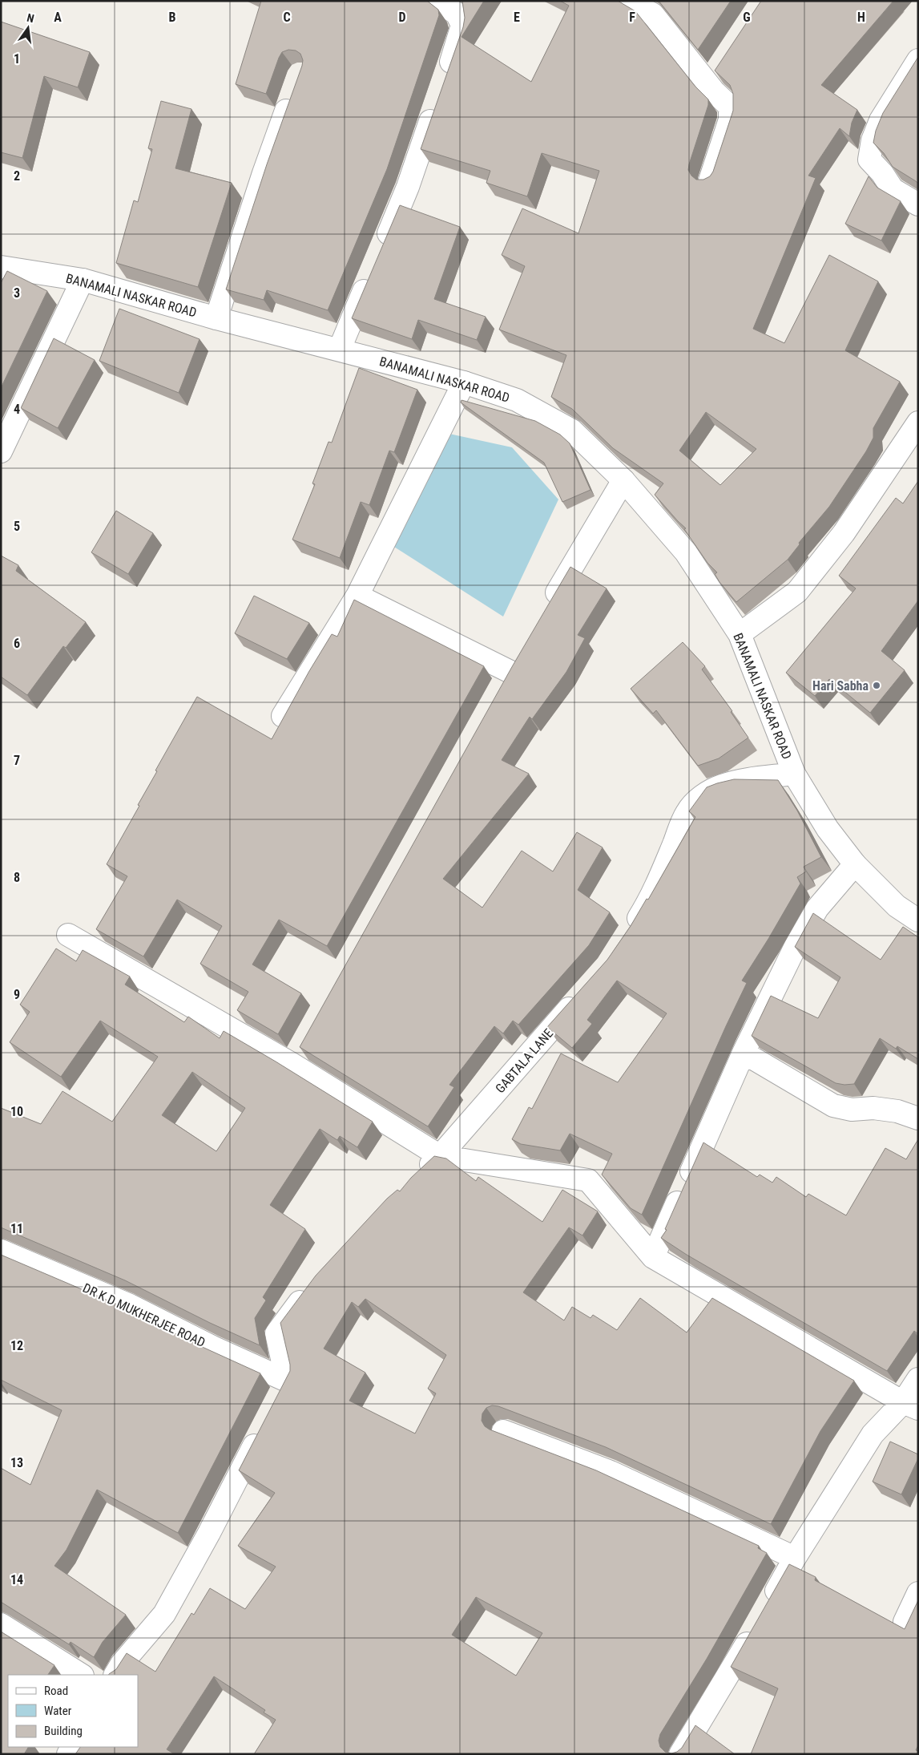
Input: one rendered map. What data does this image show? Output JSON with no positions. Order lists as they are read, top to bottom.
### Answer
{
  "streets": {
    "street": ["BANAMALI NASKAR ROAD", "GABTALA LANE", "DR K D MUKHERJEE ROAD"]
  },
  "places": ["Hari Sabha"],
  "legend": ["Road", "Water", "Building"],
  "north": "top",
  "grid": {
    "columns": [
      "A",
      "B",
      "C",
      "D",
      "E",
      "F",
      "G",
      "H"
    ],
    "rows": [
      "1",
      "2",
      "3",
      "4",
      "5",
      "6",
      "7",
      "8",
      "9",
      "10",
      "11",
      "12",
      "13",
      "14"
    ]
  }
}
